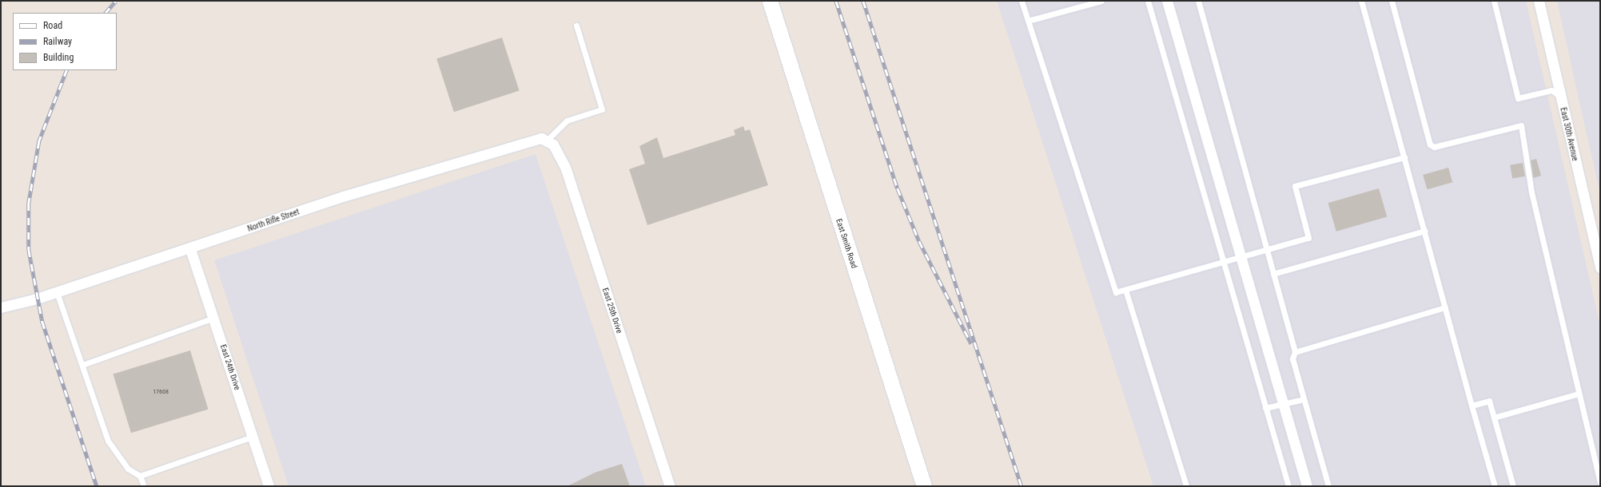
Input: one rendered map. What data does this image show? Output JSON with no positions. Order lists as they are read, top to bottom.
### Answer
{
  "streets": {
    "street": [
      "East 30th Avenue",
      "North Rifle Street",
      "East Smith Road",
      "East 25th Drive",
      "East 24th Drive"
    ]
  },
  "crossings": [
    ["North Rifle Street", "East 25th Drive"],
    ["North Rifle Street", "East 24th Drive"]
  ],
  "house_numbers": ["17608"],
  "legend": ["Road", "Railway", "Building"]
}
